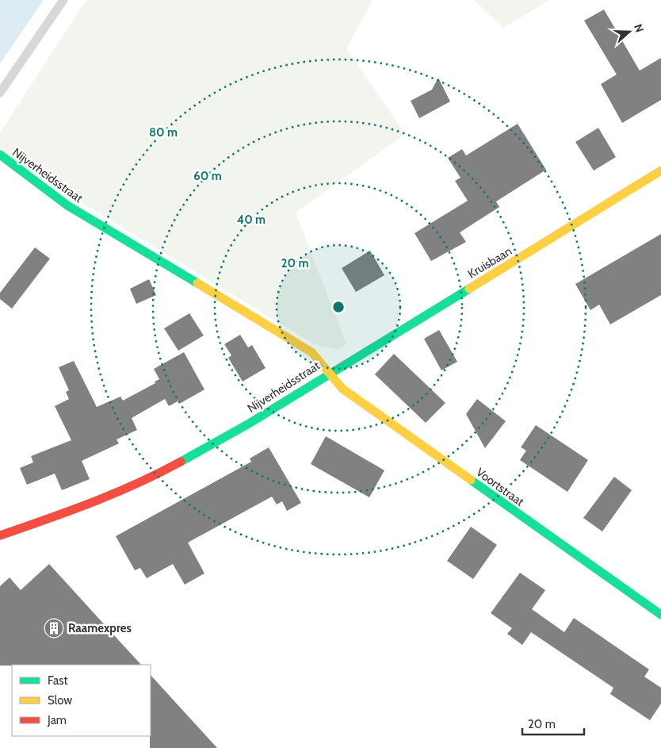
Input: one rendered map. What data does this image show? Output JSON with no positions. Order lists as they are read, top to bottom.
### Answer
{
  "streets": {
    "street": ["Nijverheidsstraat", "Kruisbaan", "Voortstraat"]
  },
  "crossings": [
    ["Nijverheidsstraat", "Kruisbaan"],
    ["Nijverheidsstraat", "Voortstraat"],
    ["Kruisbaan", "Voortstraat"]
  ],
  "places": {
    "building": ["Raamexpres"]
  },
  "legend": ["Fast", "Slow", "Jam"],
  "scale_bar": "20 m",
  "north": "right",
  "rings": [
    "80 m",
    "60 m",
    "40 m",
    "20 m"
  ]
}
